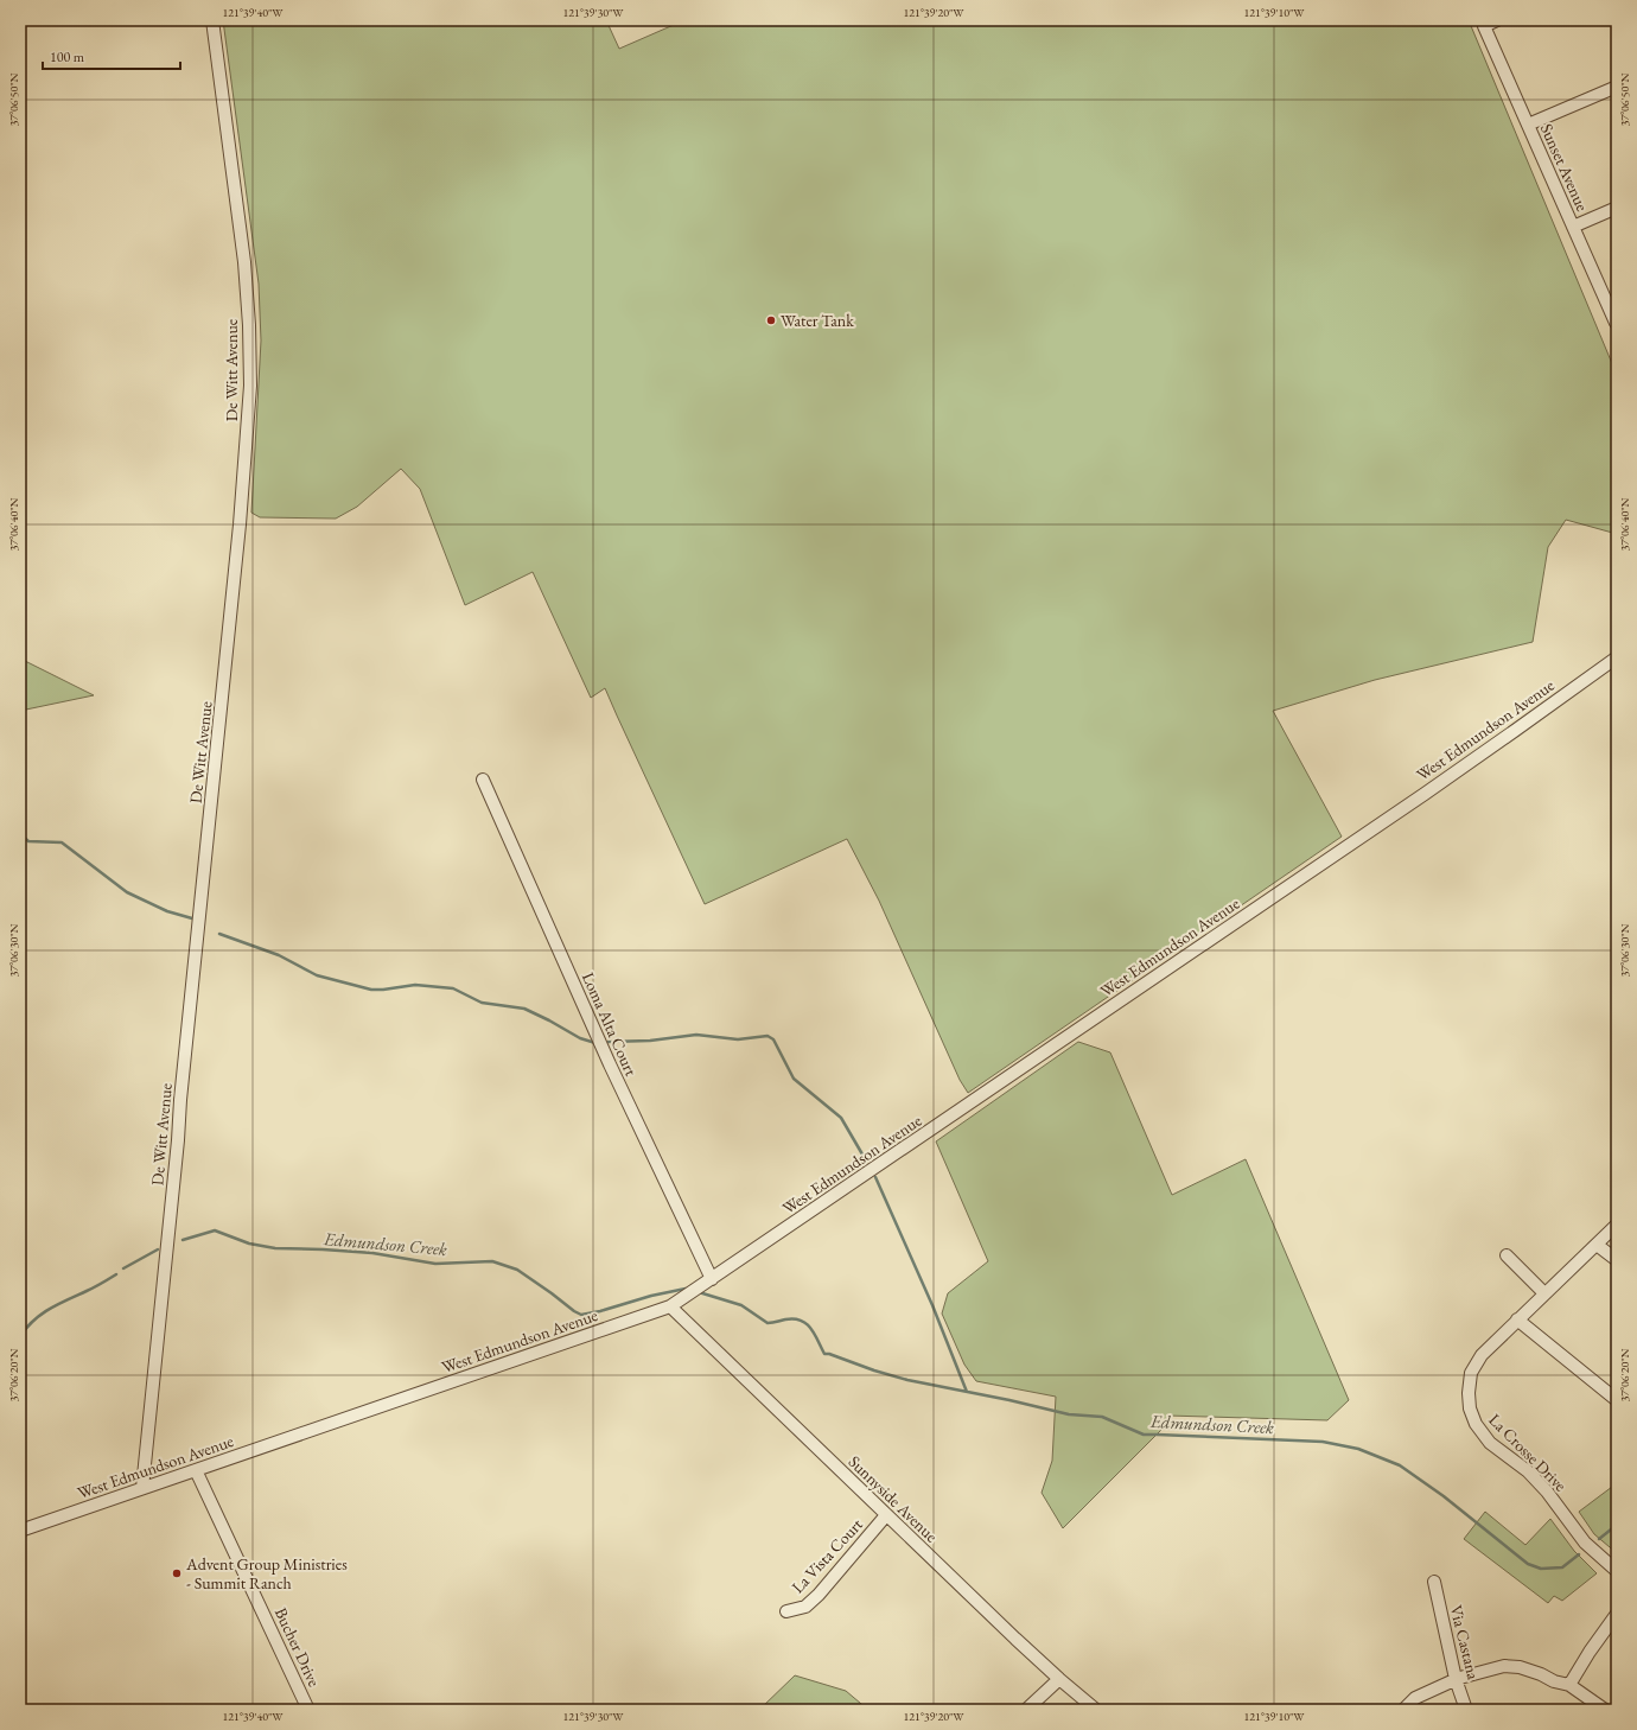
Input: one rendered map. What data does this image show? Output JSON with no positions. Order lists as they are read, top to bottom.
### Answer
{
  "streets": {
    "street": [
      "Sunset Avenue",
      "De Witt Avenue",
      "West Edmundson Avenue",
      "Loma Alta Court",
      "La Crosse Drive",
      "Sunnyside Avenue",
      "La Vista Court",
      "Via Castana",
      "Bucher Drive"
    ]
  },
  "crossings": [
    ["De Witt Avenue", "West Edmundson Avenue"],
    ["West Edmundson Avenue", "Loma Alta Court"],
    ["West Edmundson Avenue", "Sunnyside Avenue"],
    ["West Edmundson Avenue", "Bucher Drive"],
    ["Sunnyside Avenue", "La Vista Court"]
  ],
  "water": ["Edmundson Creek"],
  "places": ["Water Tank", "Advent Group Ministries - Summit Ranch"],
  "scale_bar": "100 m",
  "coordinates": [
    "121°39'40\"W",
    "121°39'30\"W",
    "121°39'20\"W",
    "121°39'10\"W",
    "37°06'50\"N",
    "37°06'40\"N",
    "37°06'30\"N",
    "37°06'20\"N"
  ]
}
